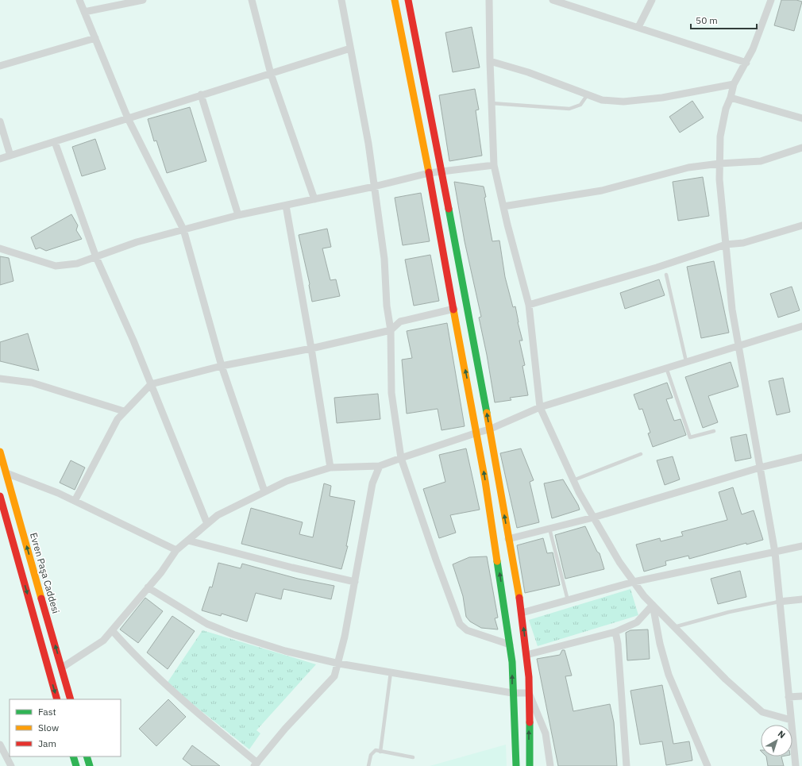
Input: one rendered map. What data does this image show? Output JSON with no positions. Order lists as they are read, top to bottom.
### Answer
{
  "streets": {
    "main road": ["Evren Paşa Caddesi"]
  },
  "legend": ["Fast", "Slow", "Jam"],
  "scale_bar": "50 m",
  "north": "top right"
}
